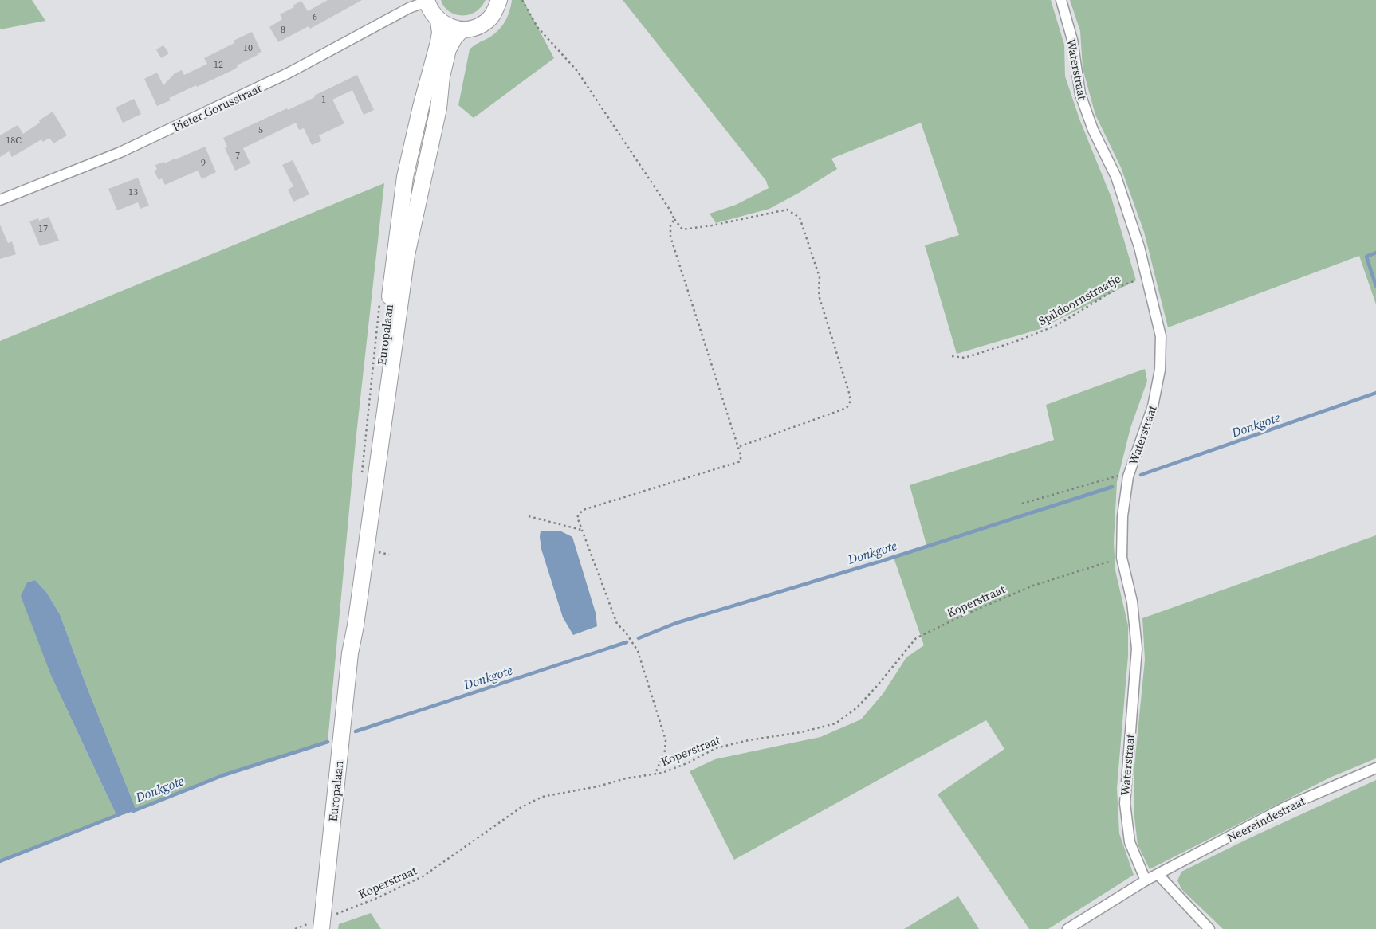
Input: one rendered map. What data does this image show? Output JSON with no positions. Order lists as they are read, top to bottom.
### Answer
{
  "streets": {
    "main road": ["Europalaan"],
    "street": ["Waterstraat", "Pieter Gorusstraat", "Neereindestraat"],
    "path": ["Spildoornstraatje", "Koperstraat"]
  },
  "crossings": [
    ["Waterstraat", "Spildoornstraatje"],
    ["Waterstraat", "Koperstraat"],
    ["Waterstraat", "Neereindestraat"],
    ["Europalaan", "Koperstraat"]
  ],
  "water": ["Donkgote"],
  "house_numbers": [
    "6",
    "8",
    "10",
    "12",
    "1",
    "5",
    "18C",
    "7",
    "9",
    "13",
    "17"
  ]
}
